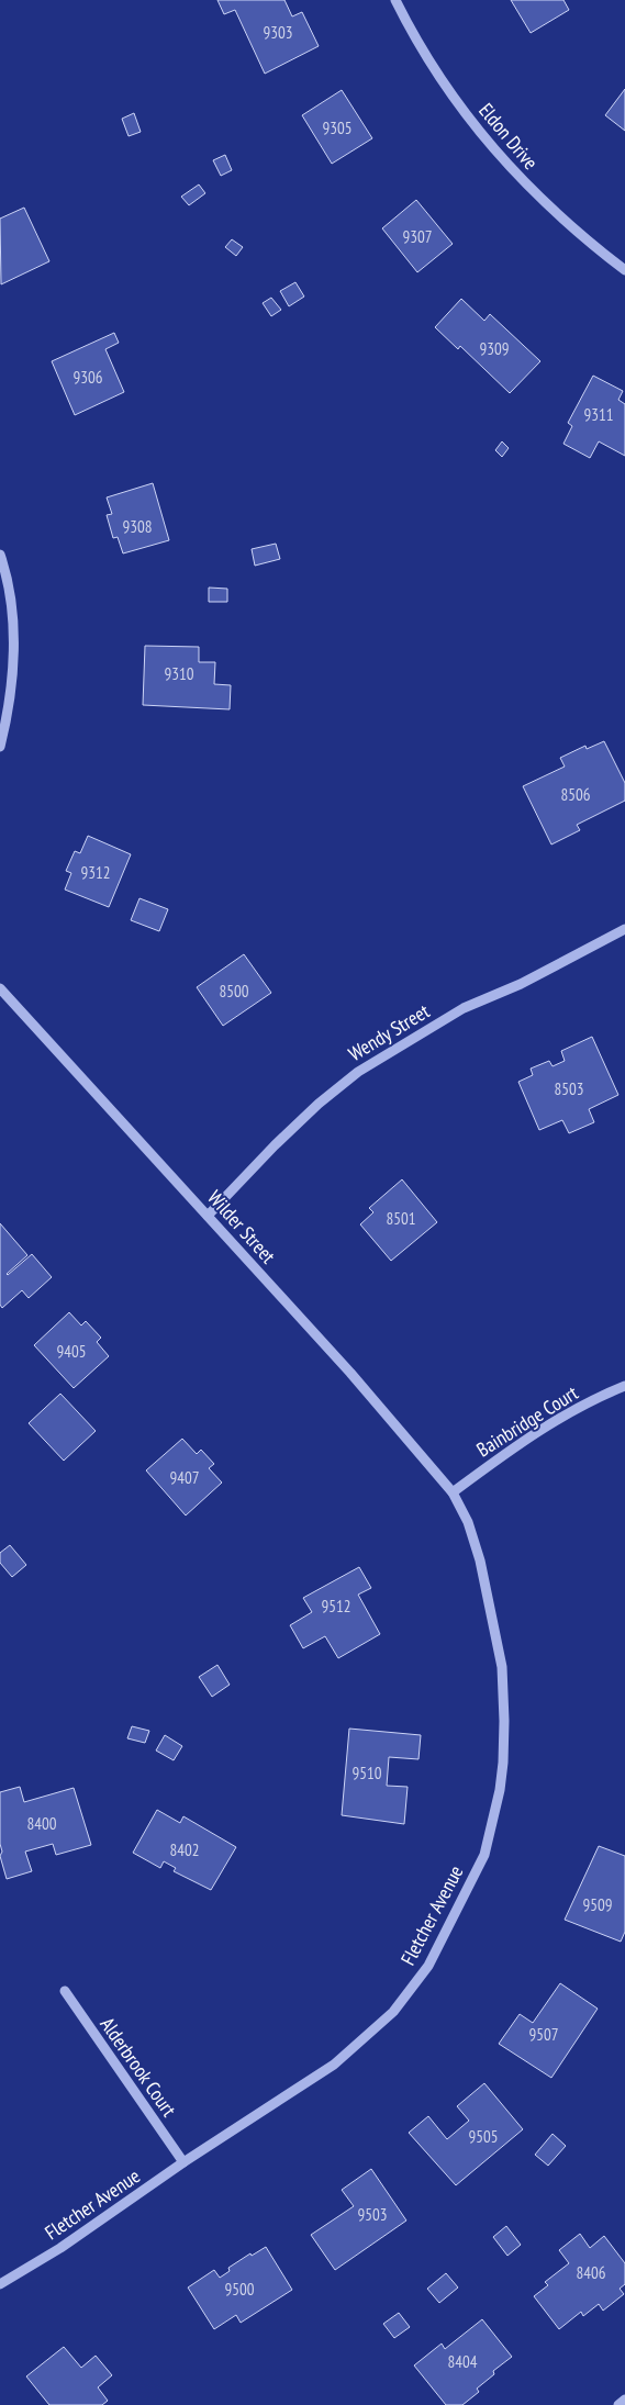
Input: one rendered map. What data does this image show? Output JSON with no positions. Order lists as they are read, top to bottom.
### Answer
{
  "streets": {
    "street": [
      "Eldon Drive",
      "Wendy Street",
      "Wilder Street",
      "Bainbridge Court",
      "Fletcher Avenue",
      "Alderbrook Court"
    ]
  },
  "crossings": [
    ["Wendy Street", "Wilder Street"],
    ["Wilder Street", "Bainbridge Court"],
    ["Wilder Street", "Fletcher Avenue"],
    ["Bainbridge Court", "Fletcher Avenue"],
    ["Fletcher Avenue", "Alderbrook Court"]
  ],
  "house_numbers": [
    "9303",
    "9305",
    "9307",
    "9309",
    "9306",
    "9311",
    "9308",
    "9310",
    "8506",
    "9312",
    "8500",
    "8503",
    "8501",
    "9405",
    "9407",
    "9512",
    "9510",
    "8400",
    "8402",
    "9509",
    "9507",
    "9505",
    "9503",
    "8406",
    "9500",
    "8404"
  ]
}
